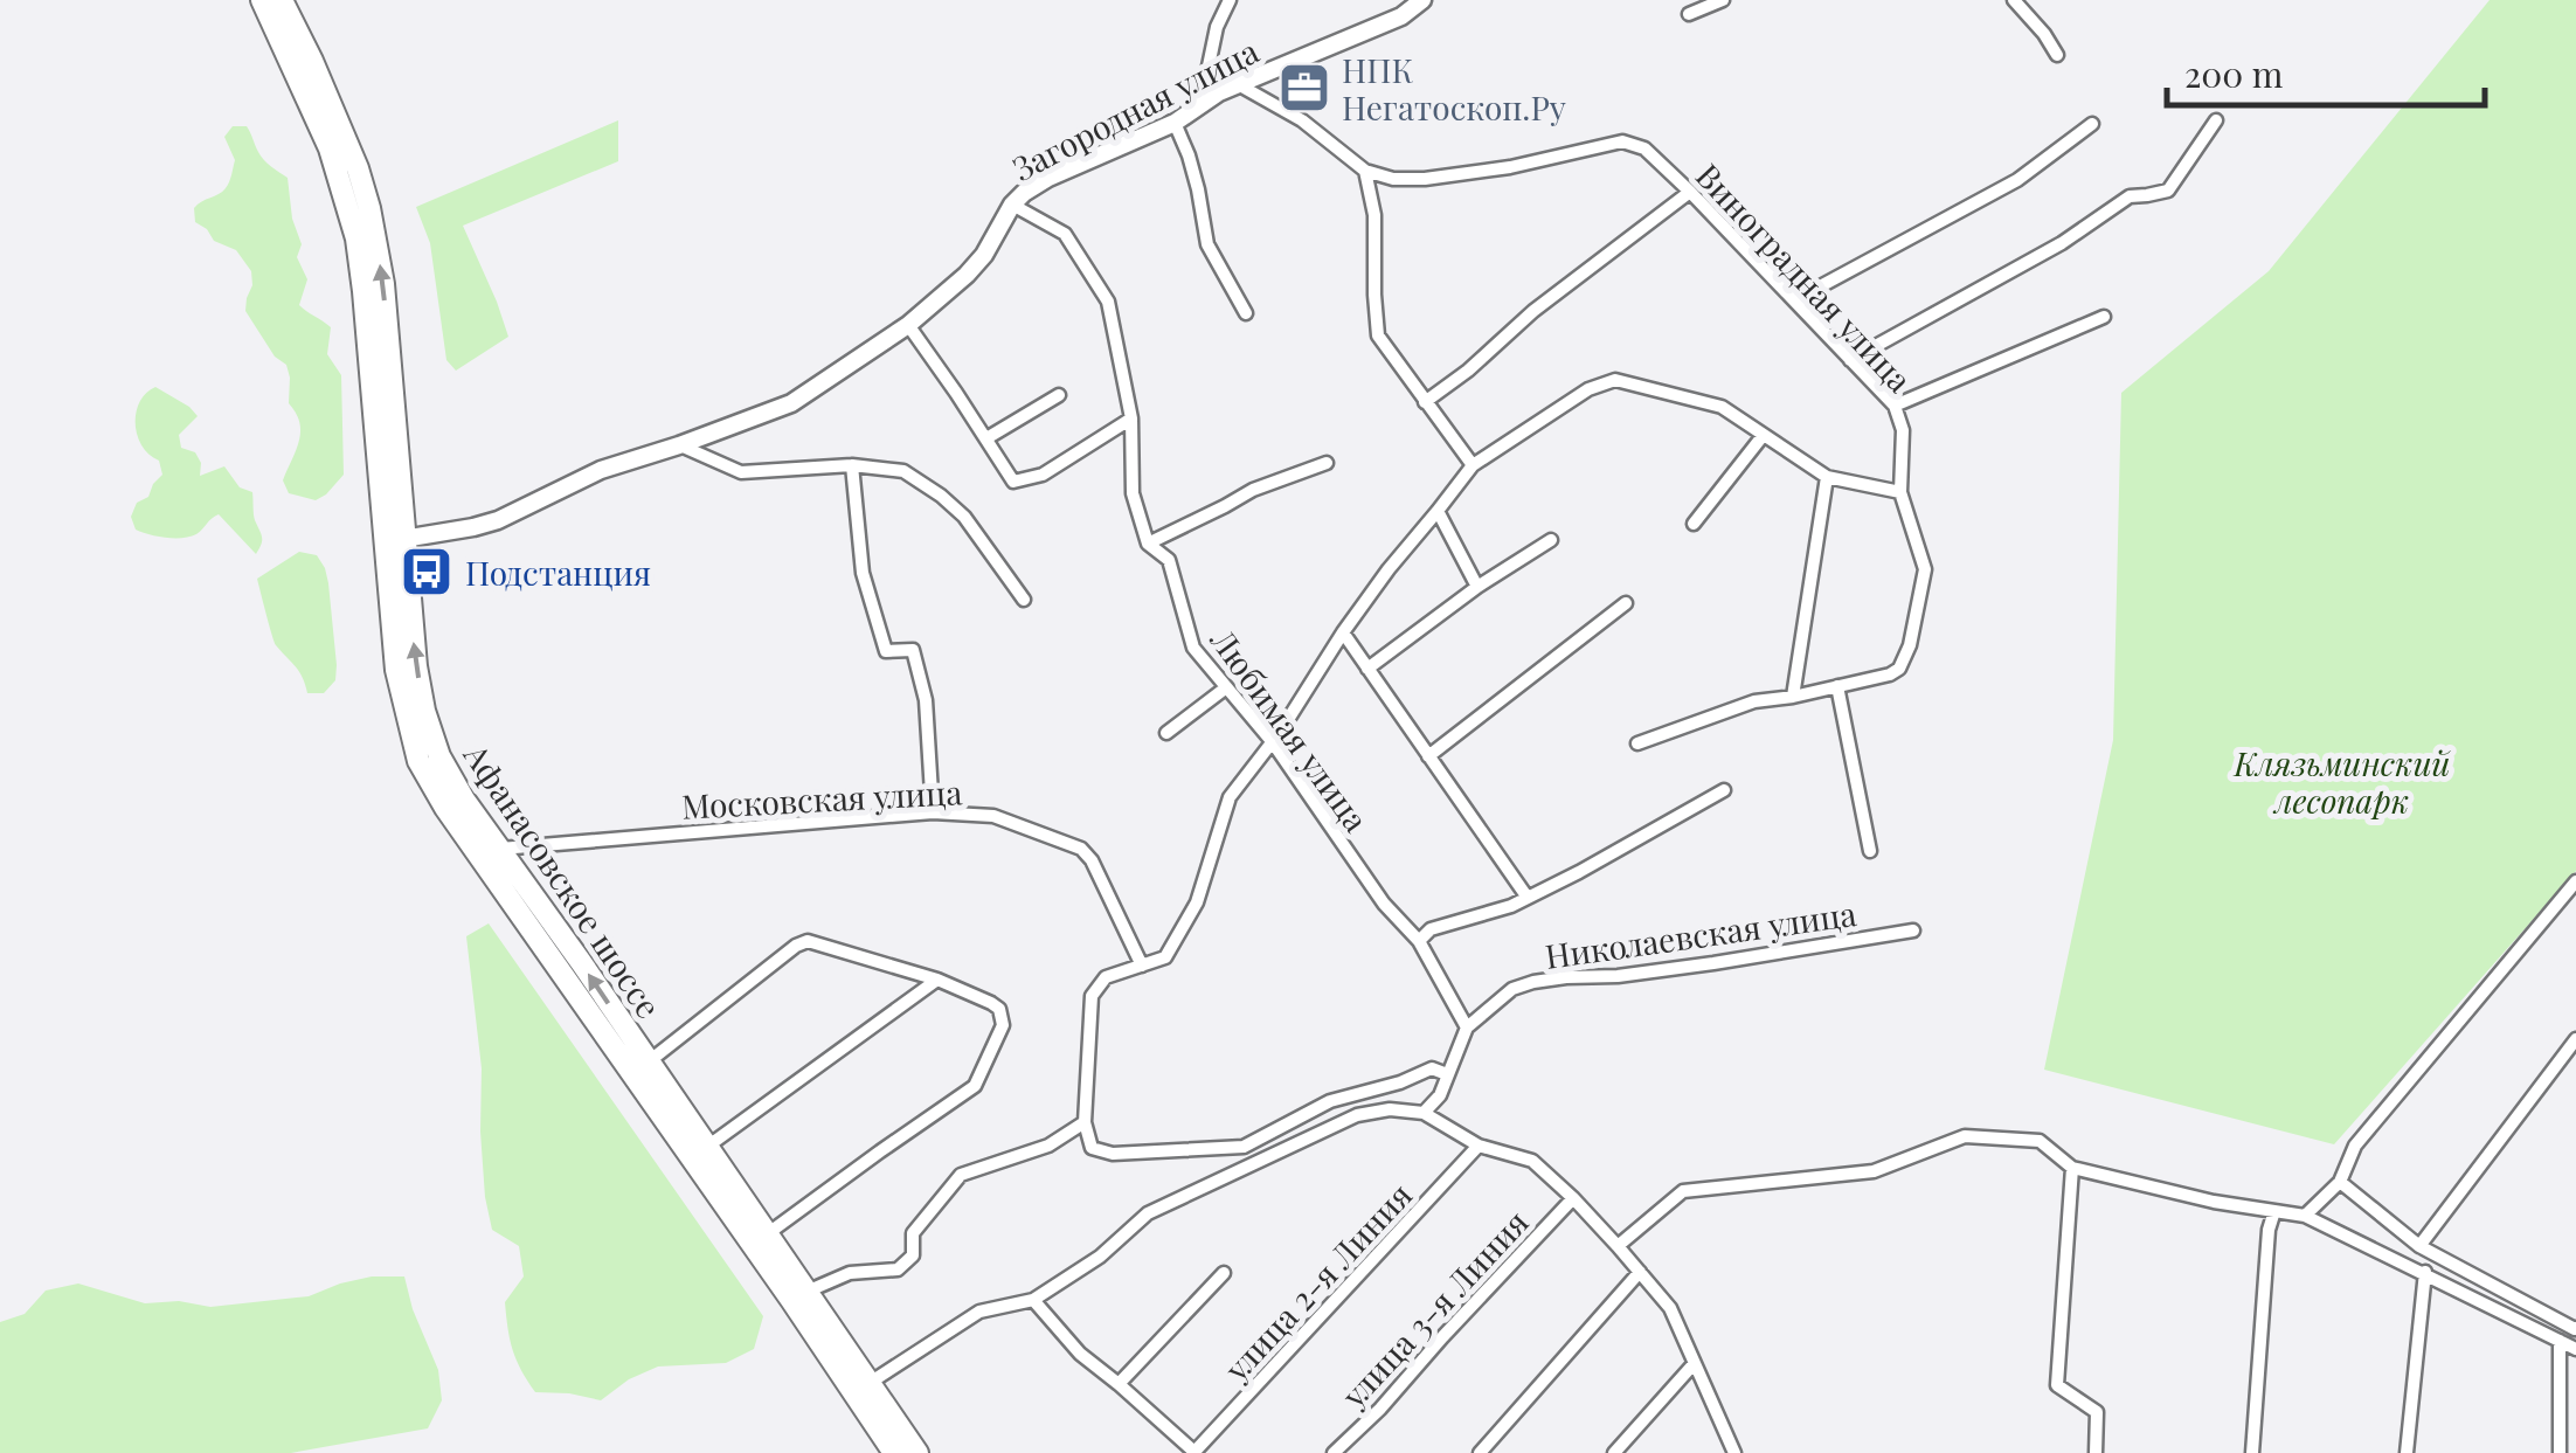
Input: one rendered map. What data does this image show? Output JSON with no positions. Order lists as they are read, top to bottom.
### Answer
{
  "streets": {
    "main road": ["Афанасовское шоссе"],
    "street": [
      "Загородная улица",
      "Виноградная улица",
      "Любимая улица",
      "Московская улица",
      "Николаевская улица",
      "улица 2-я Линия",
      "улица 3-я Линия"
    ]
  },
  "crossings": [
    ["Загородная улица", "Любимая улица"],
    ["Загородная улица", "Афанасовское шоссе"],
    ["Любимая улица", "Николаевская улица"],
    ["Московская улица", "Афанасовское шоссе"]
  ],
  "parks": ["Клязьминский лесопарк"],
  "places": {
    "office": ["НПК Негатоскоп.Ру"],
    "bus stop": ["Подстанция"]
  },
  "scale_bar": "200 m"
}
